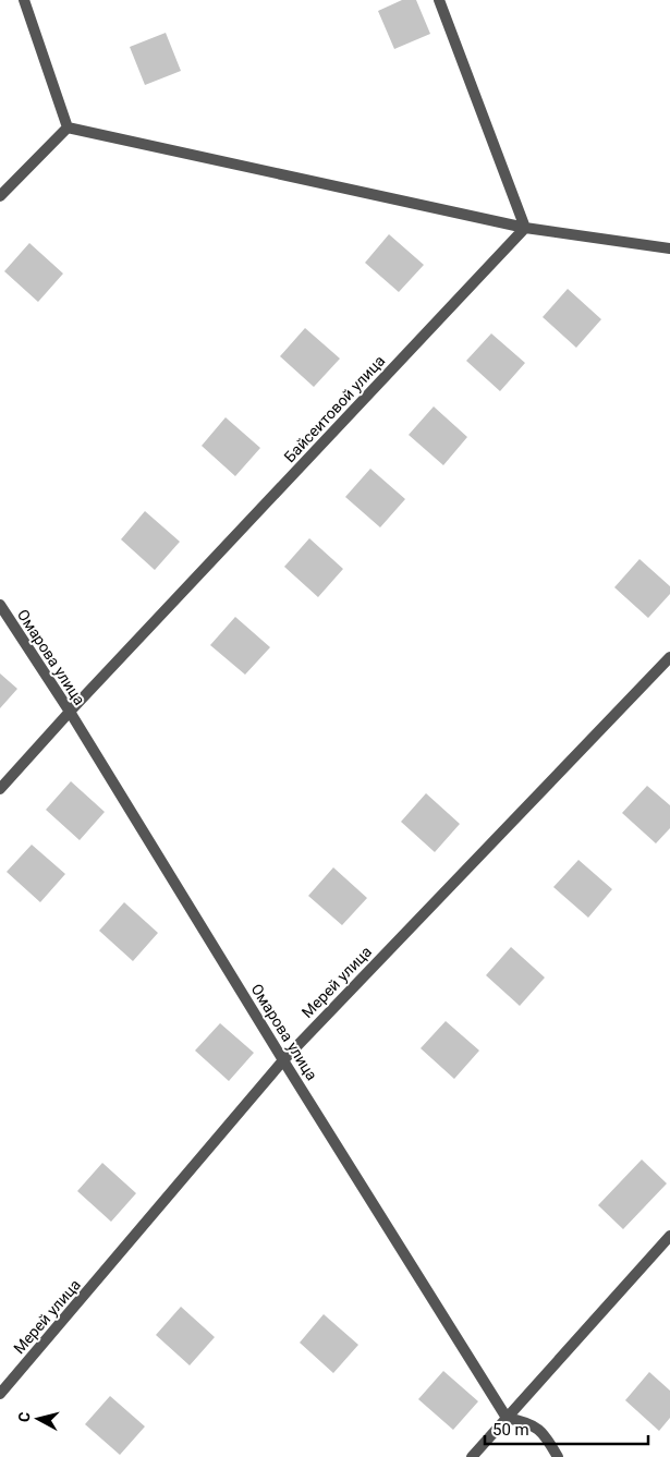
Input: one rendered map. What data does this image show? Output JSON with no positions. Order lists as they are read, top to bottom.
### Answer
{
  "streets": {
    "street": ["Байсеитовой улица", "Омарова улица", "Мерей улица"]
  },
  "crossings": [
    ["Байсеитовой улица", "Омарова улица"],
    ["Омарова улица", "Мерей улица"]
  ],
  "scale_bar": "50 m",
  "north": "left"
}
